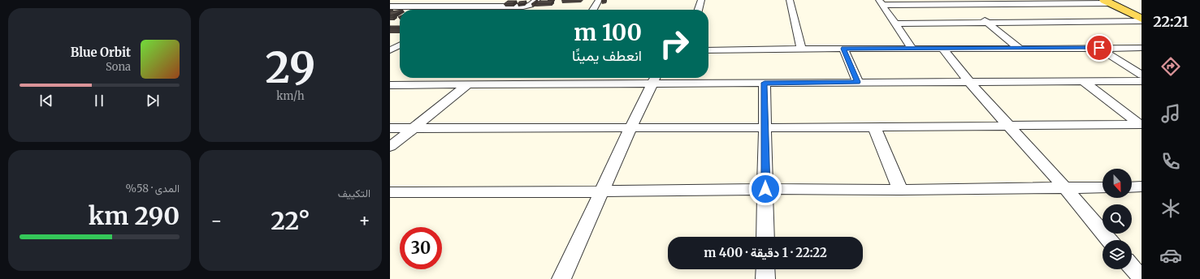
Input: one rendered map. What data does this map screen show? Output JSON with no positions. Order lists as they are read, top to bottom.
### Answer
{
  "north": "bottom",
  "page": {
    "tabs": "22:21",
    "tile": [
      ["29", "km/h"],
      "التكييف",
      ["المدى · 58%", "290 km"]
    ],
    "turn": ["100 m", "انعطف يمينًا"],
    "song": ["Blue Orbit", "Sona"],
    "heat": ["−", "22°", "+"],
    "limit": "30",
    "trip": "22:22 · 1 دقيقة · 400 m"
  }
}
